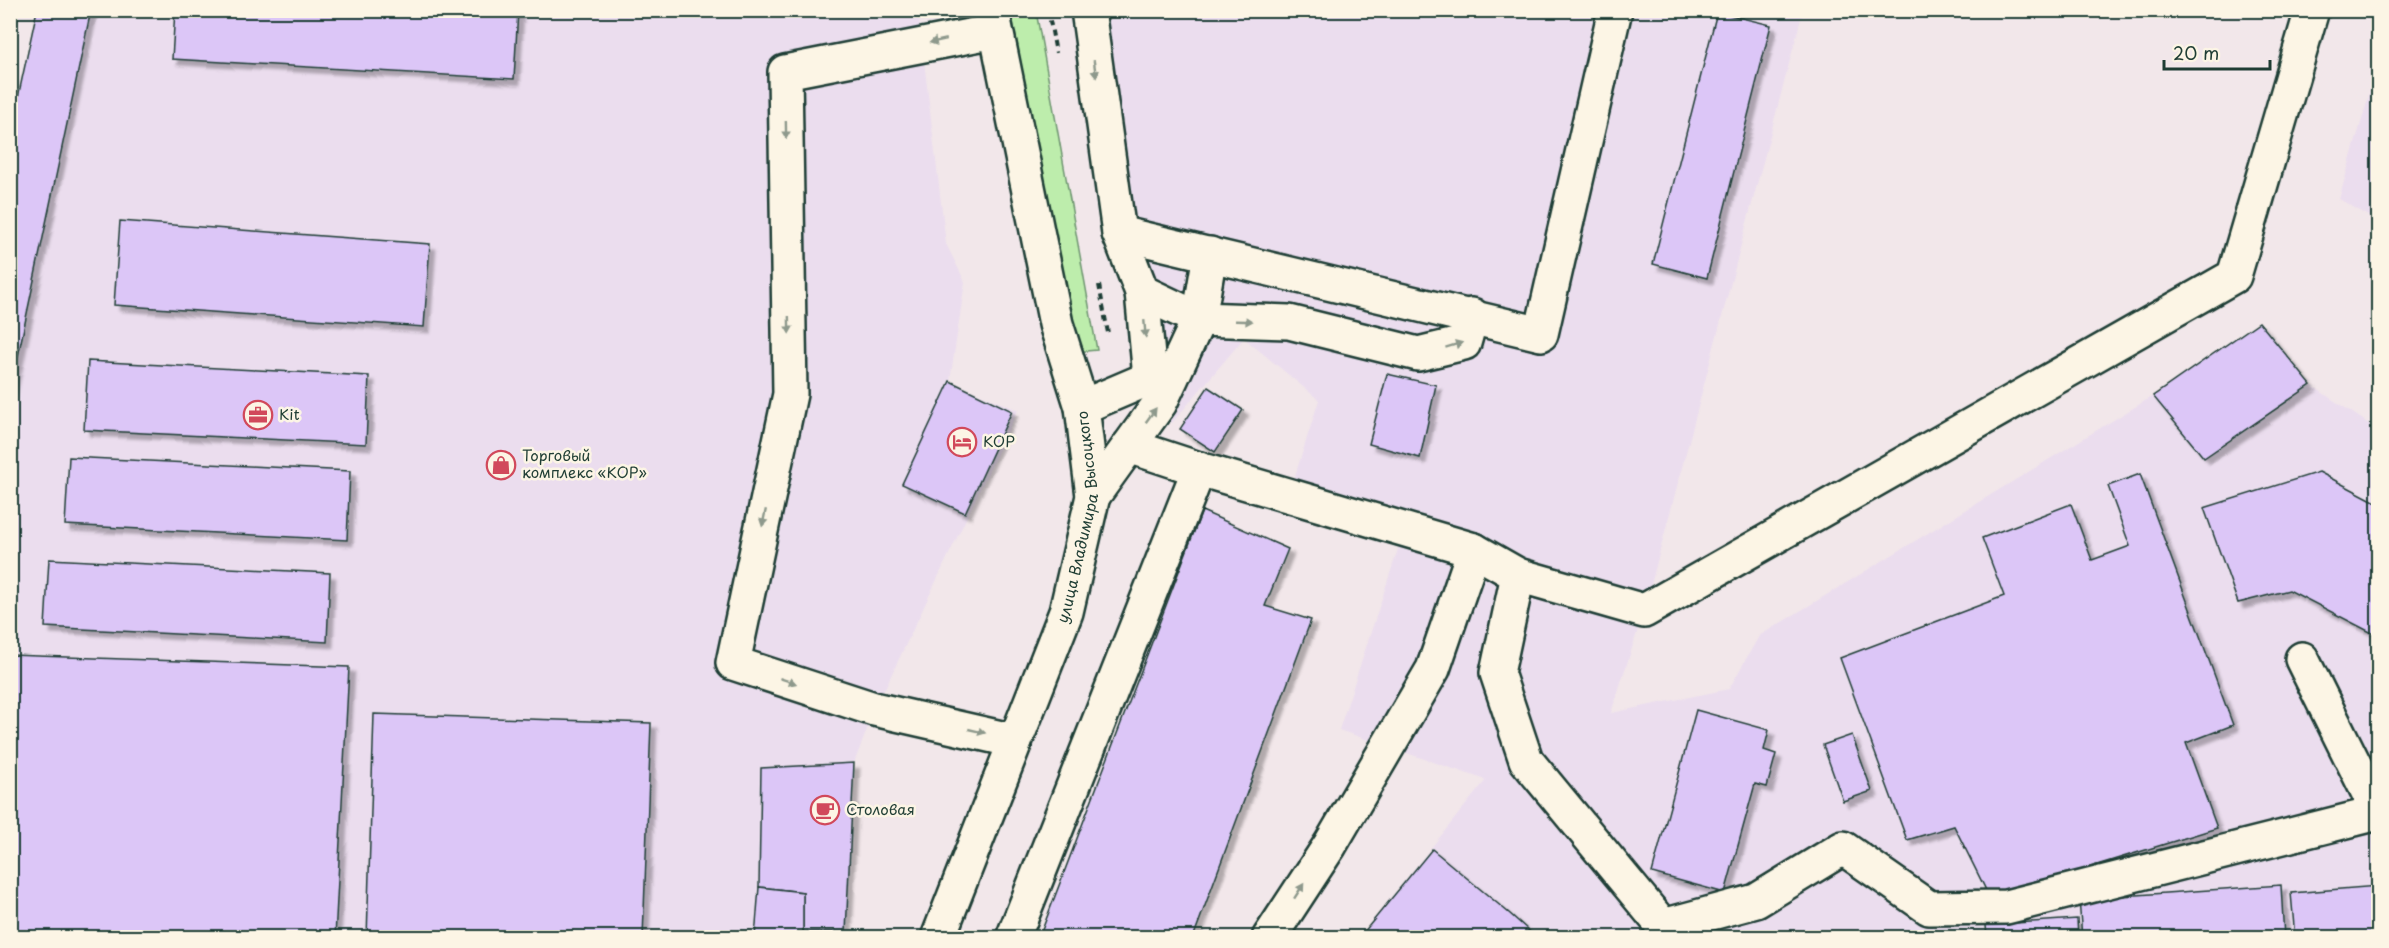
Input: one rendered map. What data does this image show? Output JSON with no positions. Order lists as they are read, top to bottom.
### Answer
{
  "streets": {
    "main road": ["улица Владимира Высоцкого"]
  },
  "places": {
    "office": ["Kit"],
    "hotel": ["КОР"],
    "shop": ["Торговый комплекс «КОР»"],
    "cafe": ["Столовая"]
  },
  "scale_bar": "20 m"
}
